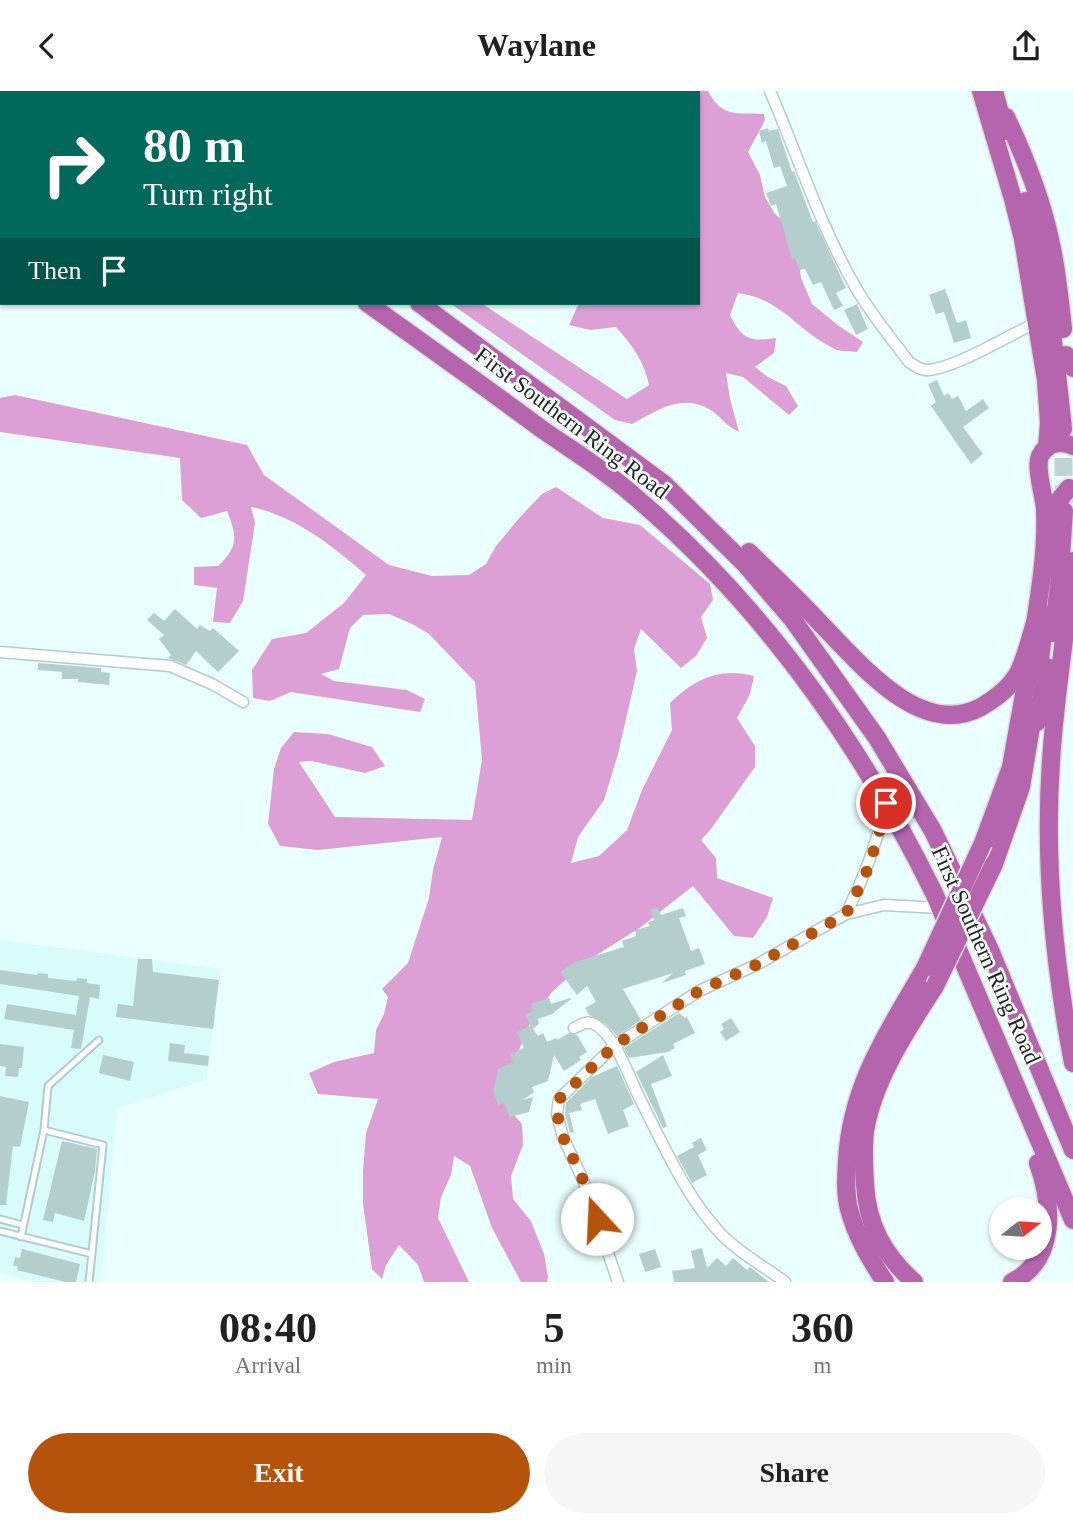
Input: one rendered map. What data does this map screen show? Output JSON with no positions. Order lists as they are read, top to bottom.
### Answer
{
  "streets": {
    "highway": ["First Southern Ring Road"]
  },
  "north": "right",
  "page": {
    "header": "Waylane",
    "turn": ["80 m", "Turn right"],
    "then": "Then",
    "eta": [
      "08:40",
      "Arrival",
      "5",
      "min",
      "360",
      "m"
    ],
    "buttons": ["Exit", "Share"]
  }
}
